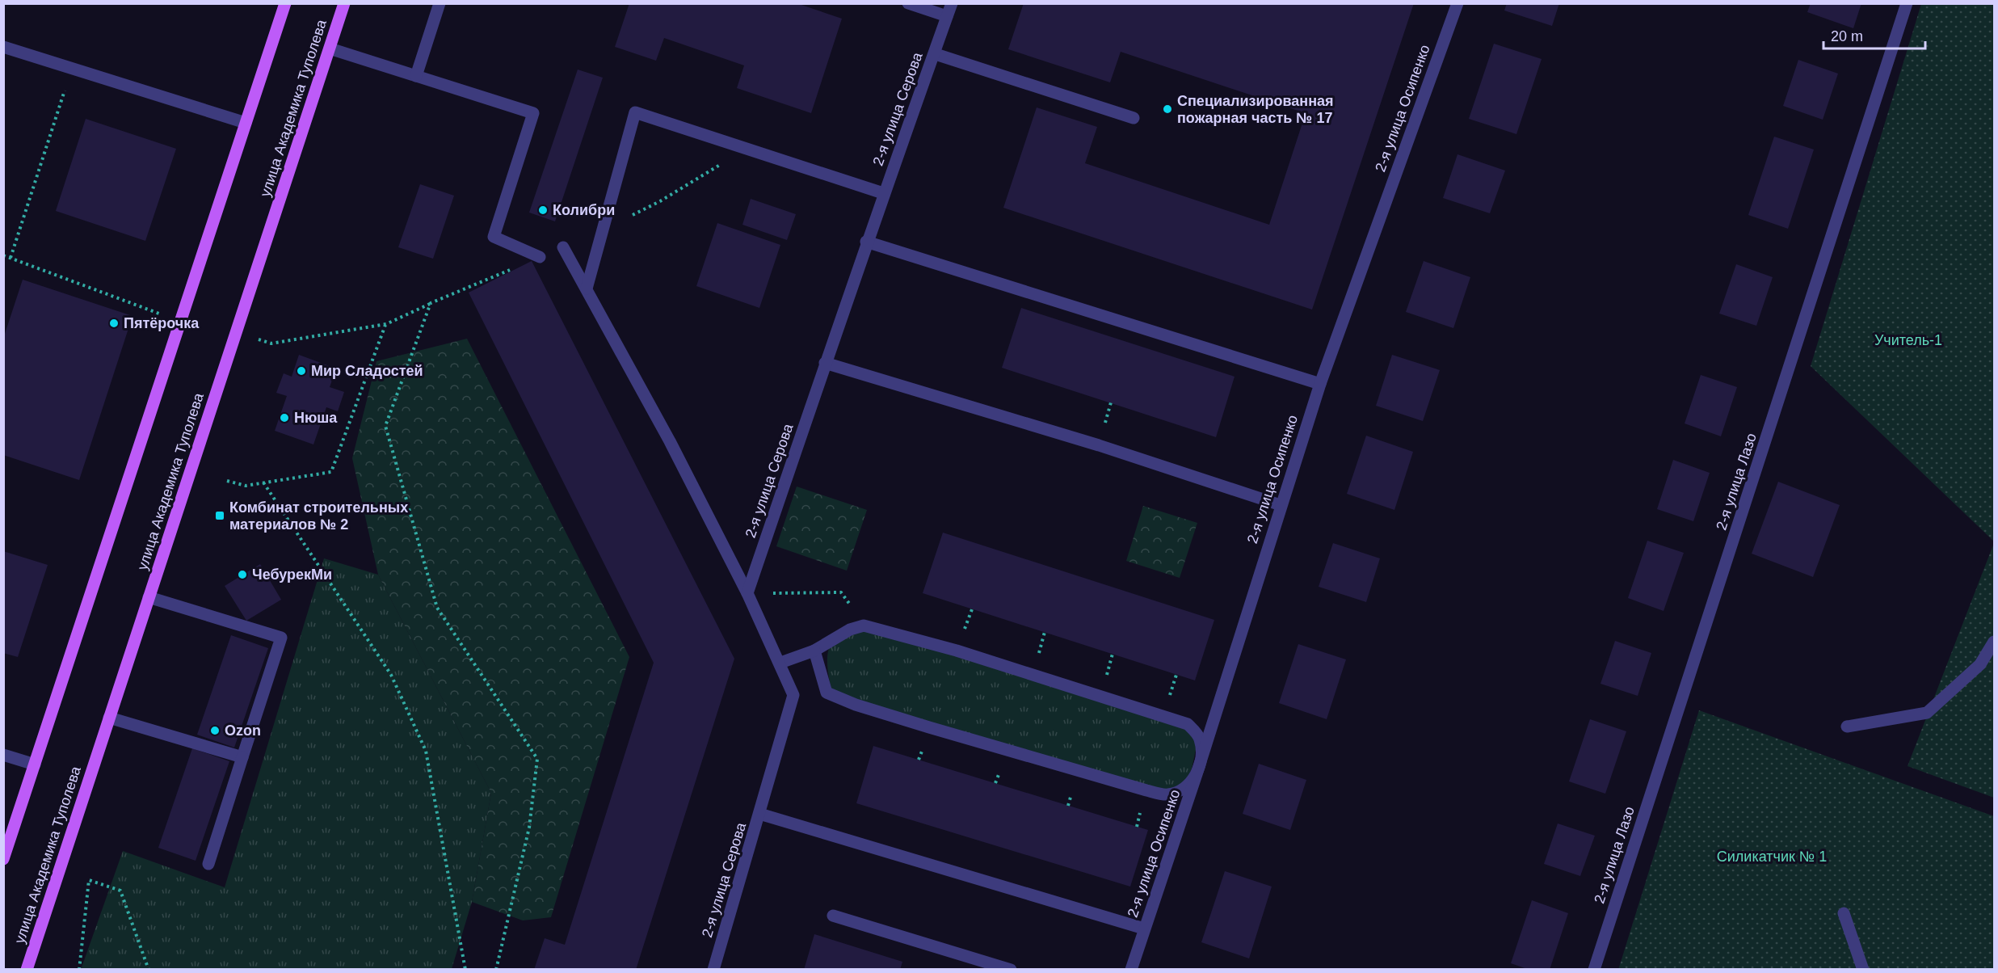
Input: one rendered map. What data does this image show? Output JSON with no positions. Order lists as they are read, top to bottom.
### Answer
{
  "streets": {
    "main road": ["улица Академика Туполева"],
    "street": ["2-я улица Осипенко", "2-я улица Серова", "2-я улица Лазо"]
  },
  "parks": ["Учитель-1", "Силикатчик № 1"],
  "places": {
    "other": [
      "Специализированная пожарная часть № 17",
      "Колибри",
      "Пятёрочка",
      "Мир Сладостей",
      "Нюша",
      "ЧебурекМи",
      "Ozon"
    ],
    "transit": ["Комбинат строительных материалов № 2"]
  },
  "scale_bar": "20 m"
}
